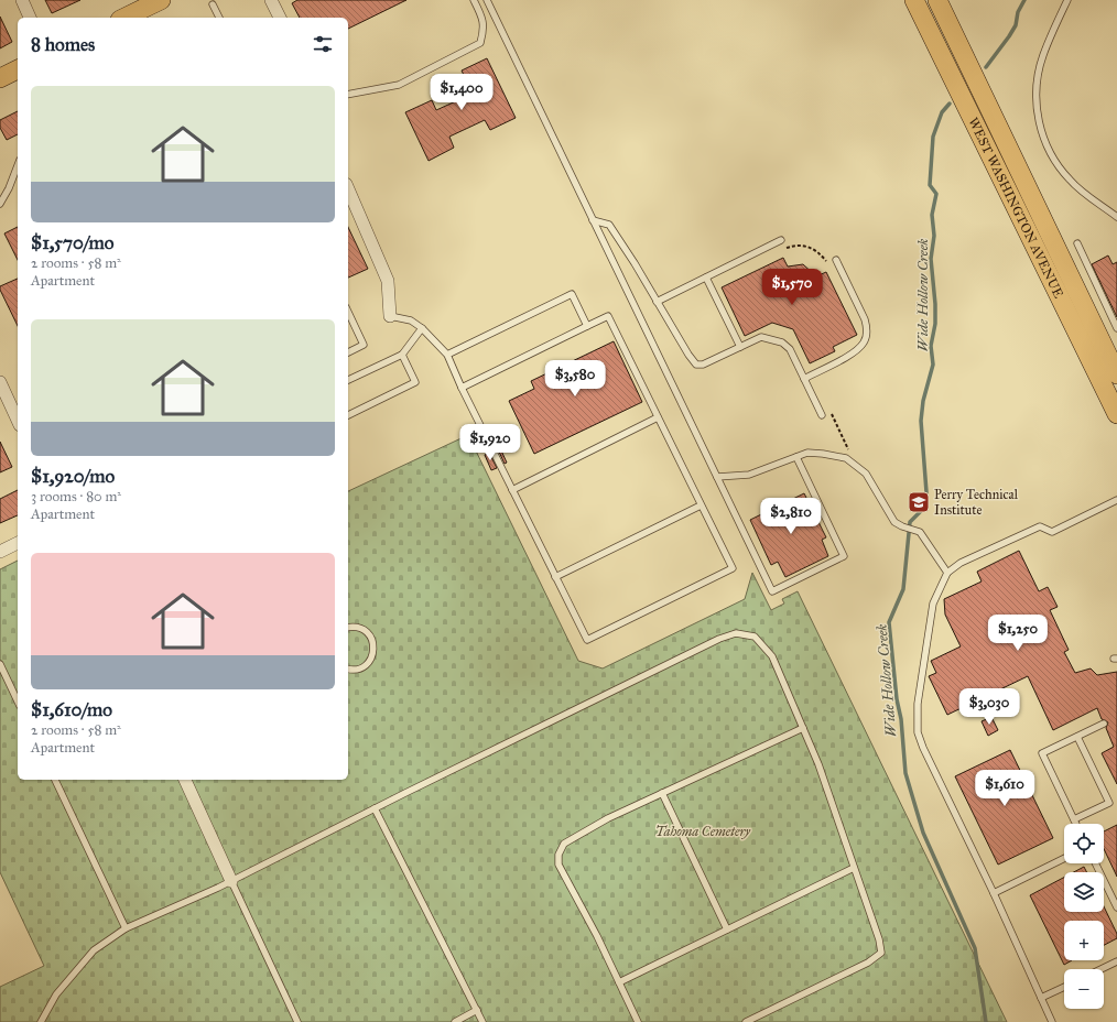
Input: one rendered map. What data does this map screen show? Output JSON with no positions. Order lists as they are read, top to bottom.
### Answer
{
  "streets": {
    "main road": ["WEST WASHINGTON AVENUE"]
  },
  "water": ["Wide Hollow Creek"],
  "parks": ["Tahoma Cemetery"],
  "places": {
    "school or university": ["Perry Technical Institute"]
  },
  "page": {
    "heading": "8 homes",
    "list": [
      {
        "name": "$1,570/mo",
        "note": "2 rooms · 58 m² · Apartment"
      },
      {
        "name": "$1,920/mo",
        "note": "3 rooms · 80 m² · Apartment"
      },
      {
        "name": "$1,610/mo",
        "note": "2 rooms · 58 m² · Apartment"
      }
    ],
    "price": [
      "$1,400",
      "$1,570",
      "$3,580",
      "$1,920",
      "$2,810",
      "$1,250",
      "$3,030",
      "$1,610"
    ],
    "map_buttons": ["+", "−"]
  }
}
